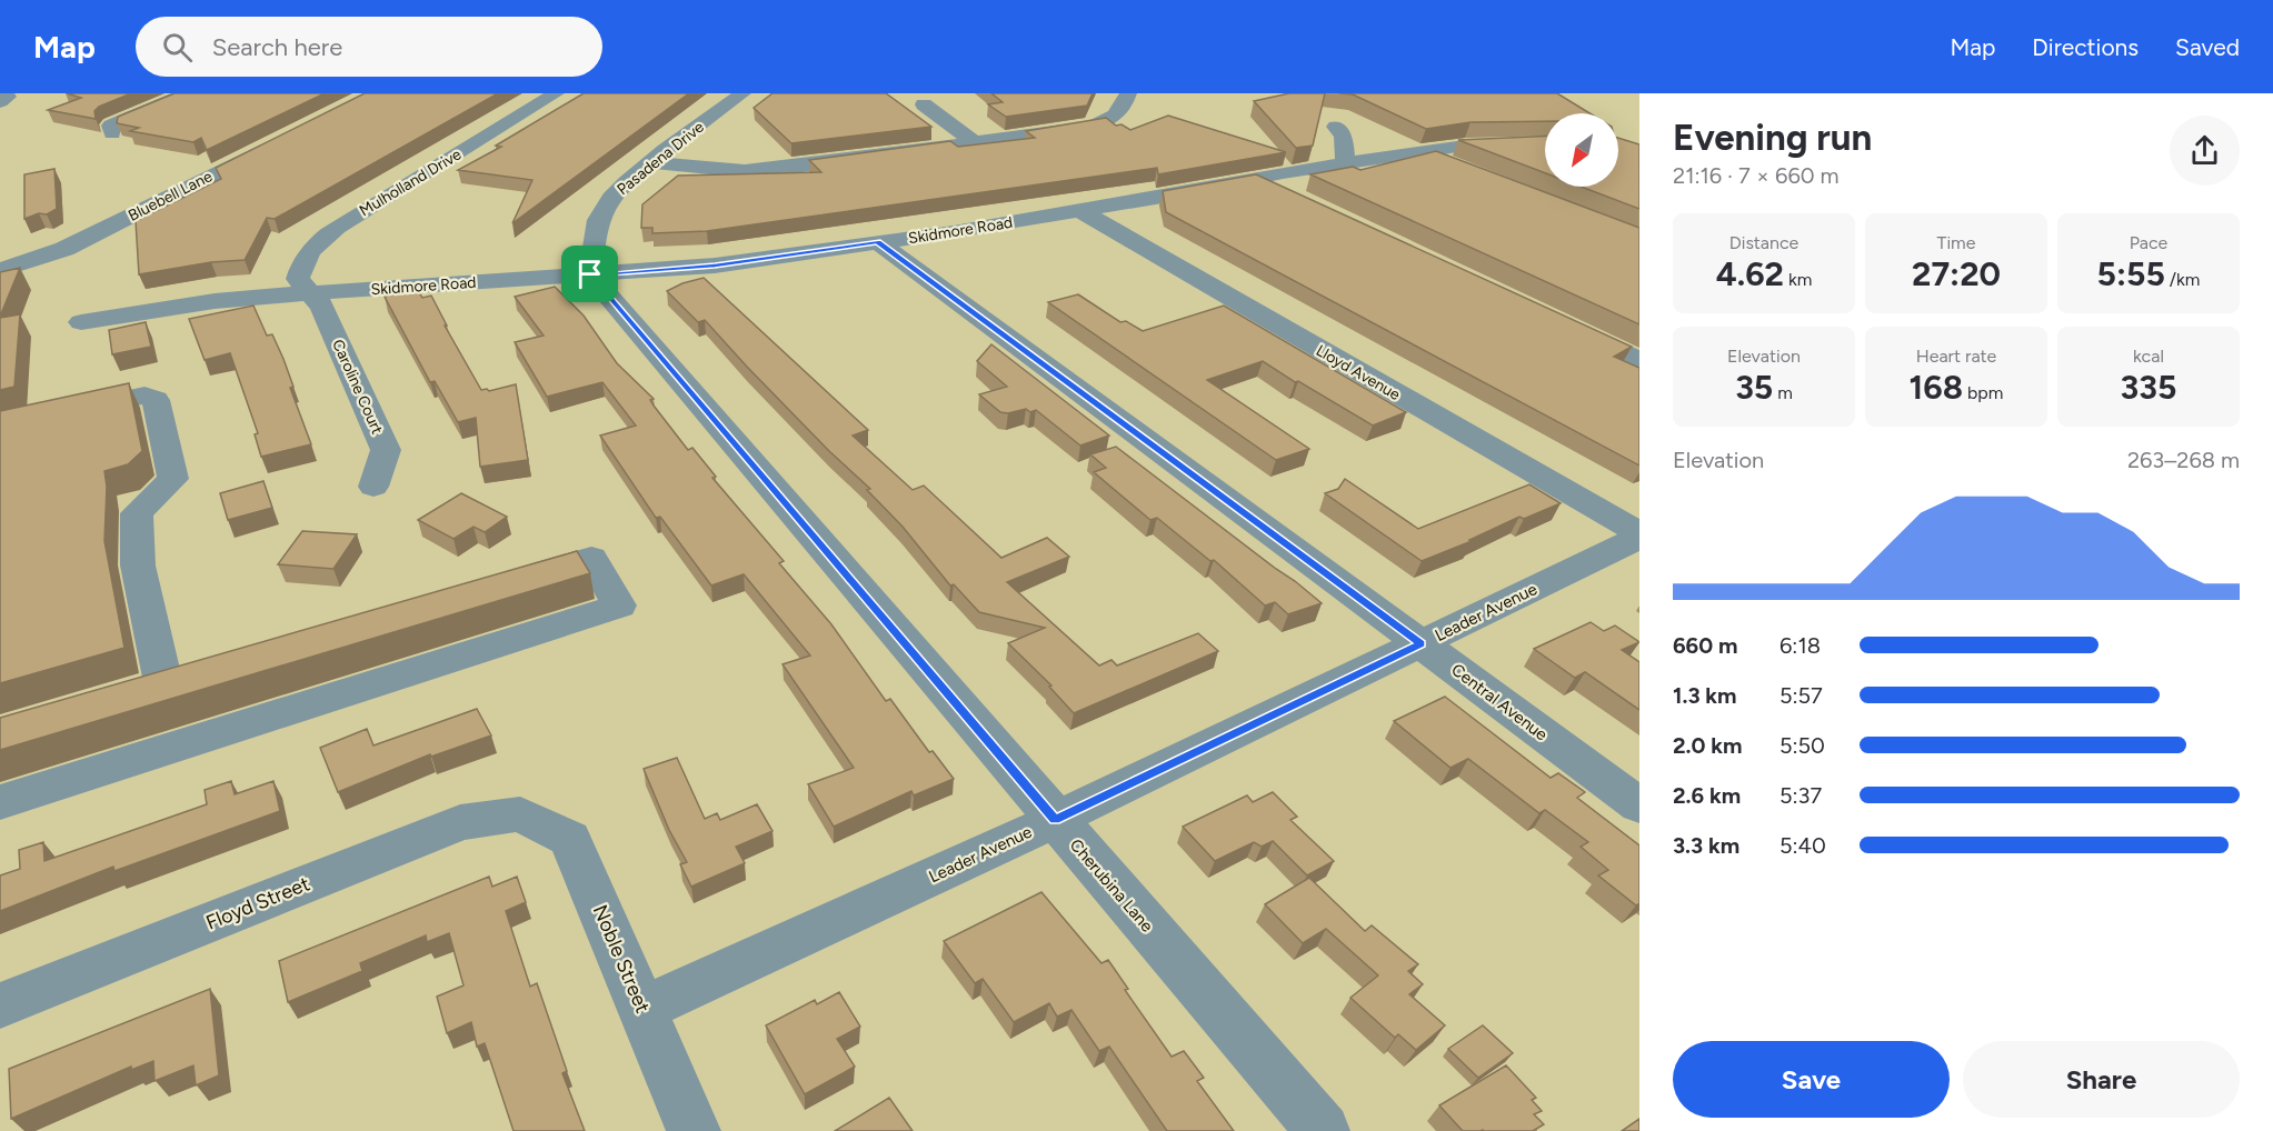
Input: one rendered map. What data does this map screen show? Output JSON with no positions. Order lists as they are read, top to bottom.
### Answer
{
  "streets": {
    "street": [
      "Pasadena Drive",
      "Mulholland Drive",
      "Bluebell Lane",
      "Skidmore Road",
      "Lloyd Avenue",
      "Caroline Court",
      "Leader Avenue",
      "Central Avenue",
      "Cherubina Lane",
      "Floyd Street",
      "Noble Street"
    ]
  },
  "crossings": [
    ["Pasadena Drive", "Skidmore Road"],
    ["Pasadena Drive", "Cherubina Lane"],
    ["Mulholland Drive", "Skidmore Road"],
    ["Mulholland Drive", "Caroline Court"],
    ["Skidmore Road", "Lloyd Avenue"],
    ["Skidmore Road", "Caroline Court"],
    ["Skidmore Road", "Central Avenue"],
    ["Skidmore Road", "Cherubina Lane"],
    ["Lloyd Avenue", "Leader Avenue"],
    ["Leader Avenue", "Central Avenue"],
    ["Leader Avenue", "Cherubina Lane"],
    ["Leader Avenue", "Noble Street"],
    ["Floyd Street", "Noble Street"]
  ],
  "north": "bottom left",
  "page": {
    "header": "Map",
    "search": "Search here",
    "nav": ["Map", "Directions", "Saved"],
    "heading": ["Evening run", "21:16 · 7 × 660 m"],
    "stats": [
      ["Distance", "4.62 km"],
      ["Time", "27:20"],
      ["Pace", "5:55 /km"],
      ["Elevation", "35 m"],
      ["Heart rate", "168 bpm"],
      ["kcal", "335"]
    ],
    "chart": ["Elevation", "263–268 m"],
    "list": [
      {
        "name": "660 m",
        "note": "6:18"
      },
      {
        "name": "1.3 km",
        "note": "5:57"
      },
      {
        "name": "2.0 km",
        "note": "5:50"
      },
      {
        "name": "2.6 km",
        "note": "5:37"
      },
      {
        "name": "3.3 km",
        "note": "5:40"
      }
    ],
    "buttons": ["Save", "Share"]
  }
}
